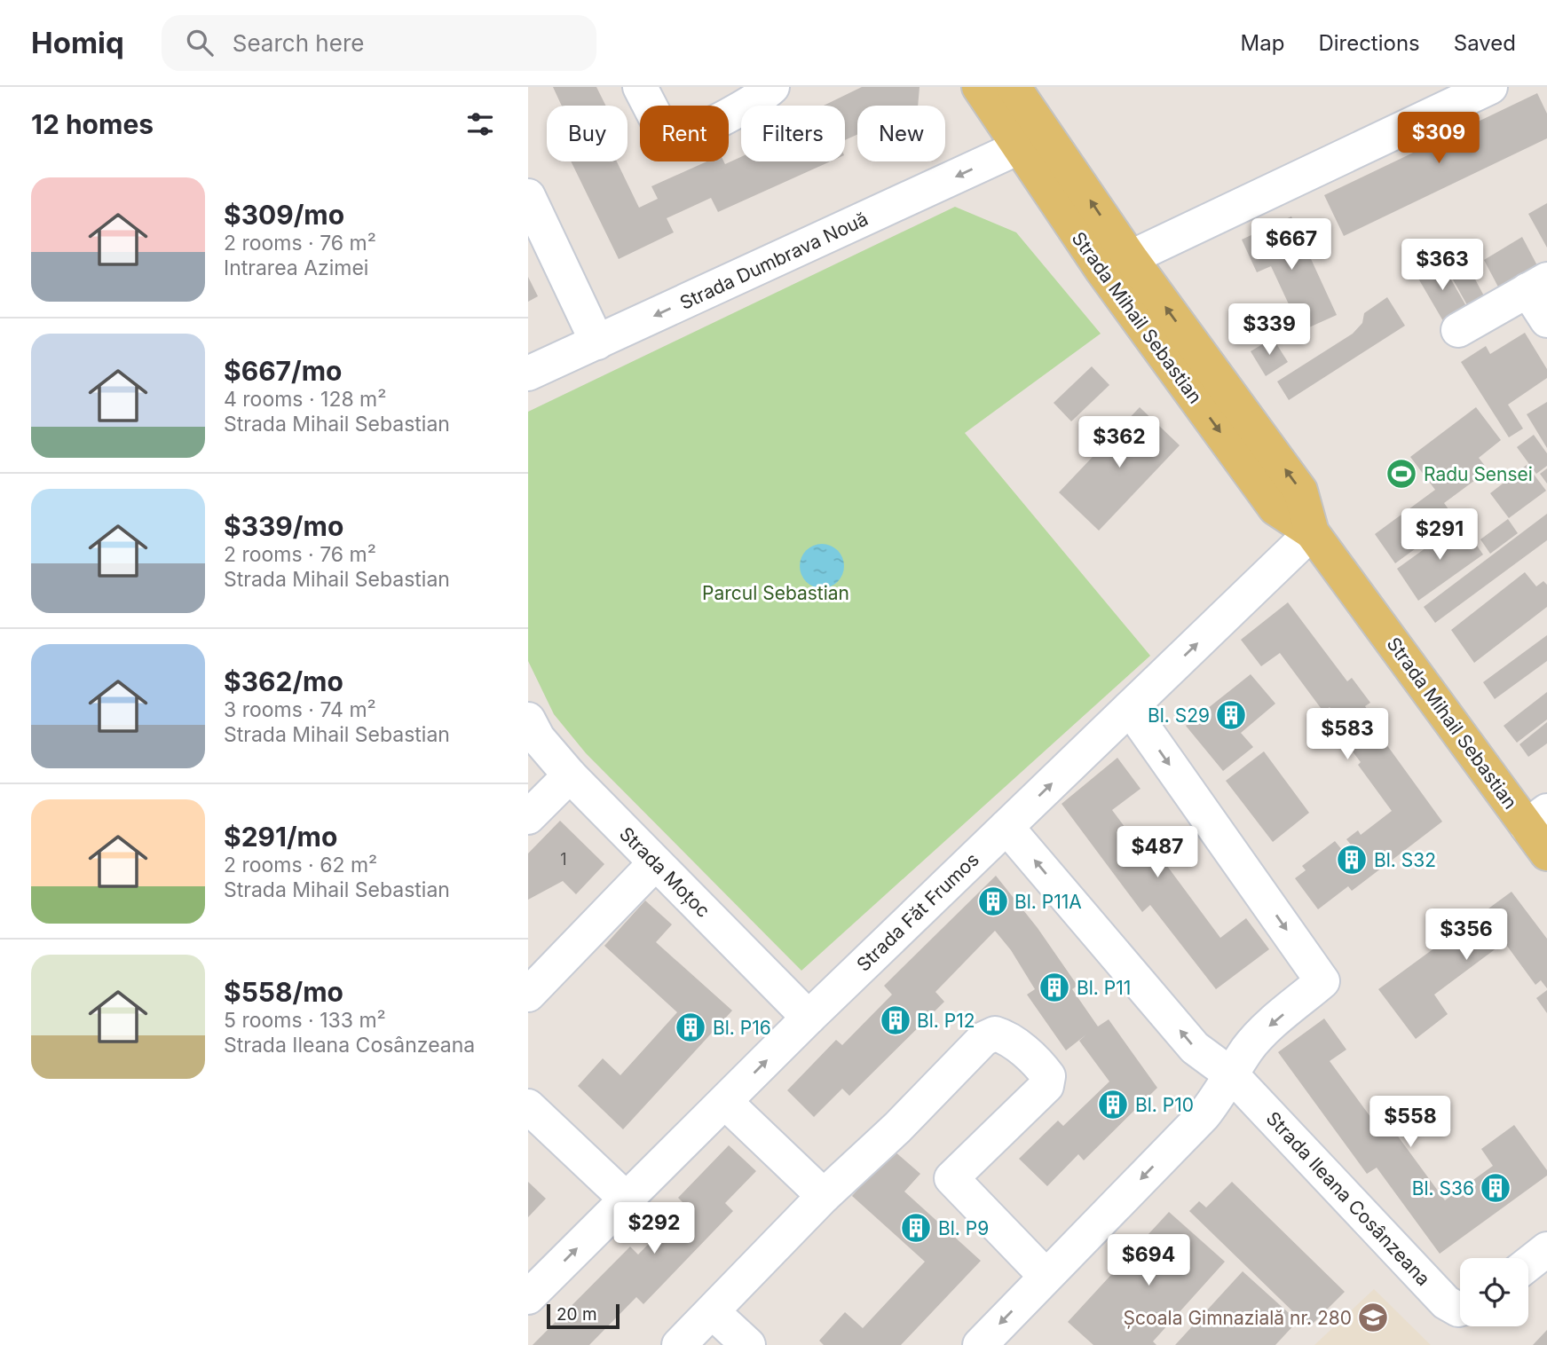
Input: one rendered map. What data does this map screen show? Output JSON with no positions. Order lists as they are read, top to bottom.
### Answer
{
  "streets": {
    "main road": ["Strada Mihail Sebastian"],
    "street": [
      "Strada Dumbrava Nouă",
      "Strada Moțoc",
      "Strada Făt Frumos",
      "Strada Ileana Cosânzeana"
    ]
  },
  "crossings": [
    ["Strada Dumbrava Nouă", "Strada Mihail Sebastian"],
    ["Strada Mihail Sebastian", "Strada Făt Frumos"],
    ["Strada Moțoc", "Strada Făt Frumos"],
    ["Strada Făt Frumos", "Strada Ileana Cosânzeana"]
  ],
  "one_way": ["Strada Dumbrava Nouă", "Strada Făt Frumos", "Strada Ileana Cosânzeana"],
  "parks": ["Parcul Sebastian"],
  "places": {
    "sports": ["Radu Sensei"],
    "building": [
      "Bl. S29",
      "Bl. S32",
      "Bl. P11A",
      "Bl. P11",
      "Bl. P12",
      "Bl. P16",
      "Bl. P10",
      "Bl. S36",
      "Bl. P9"
    ],
    "school or university": ["Școala Gimnazială nr. 280"]
  },
  "house_numbers": ["1"],
  "scale_bar": "20 m",
  "page": {
    "header": "Homiq",
    "search": "Search here",
    "nav": ["Map", "Directions", "Saved"],
    "heading": "12 homes",
    "chip": [
      "Buy",
      "Rent",
      "Filters",
      "New"
    ],
    "price": [
      "$309",
      "$667",
      "$363",
      "$339",
      "$362",
      "$291",
      "$583",
      "$487",
      "$356",
      "$558",
      "$292",
      "$694"
    ],
    "list": [
      {
        "name": "$309/mo",
        "note": "2 rooms · 76 m² · Intrarea Azimei"
      },
      {
        "name": "$667/mo",
        "note": "4 rooms · 128 m² · Strada Mihail Sebastian"
      },
      {
        "name": "$339/mo",
        "note": "2 rooms · 76 m² · Strada Mihail Sebastian"
      },
      {
        "name": "$362/mo",
        "note": "3 rooms · 74 m² · Strada Mihail Sebastian"
      },
      {
        "name": "$291/mo",
        "note": "2 rooms · 62 m² · Strada Mihail Sebastian"
      },
      {
        "name": "$558/mo",
        "note": "5 rooms · 133 m² · Strada Ileana Cosânzeana"
      }
    ],
    "scale": "20 m"
  }
}
